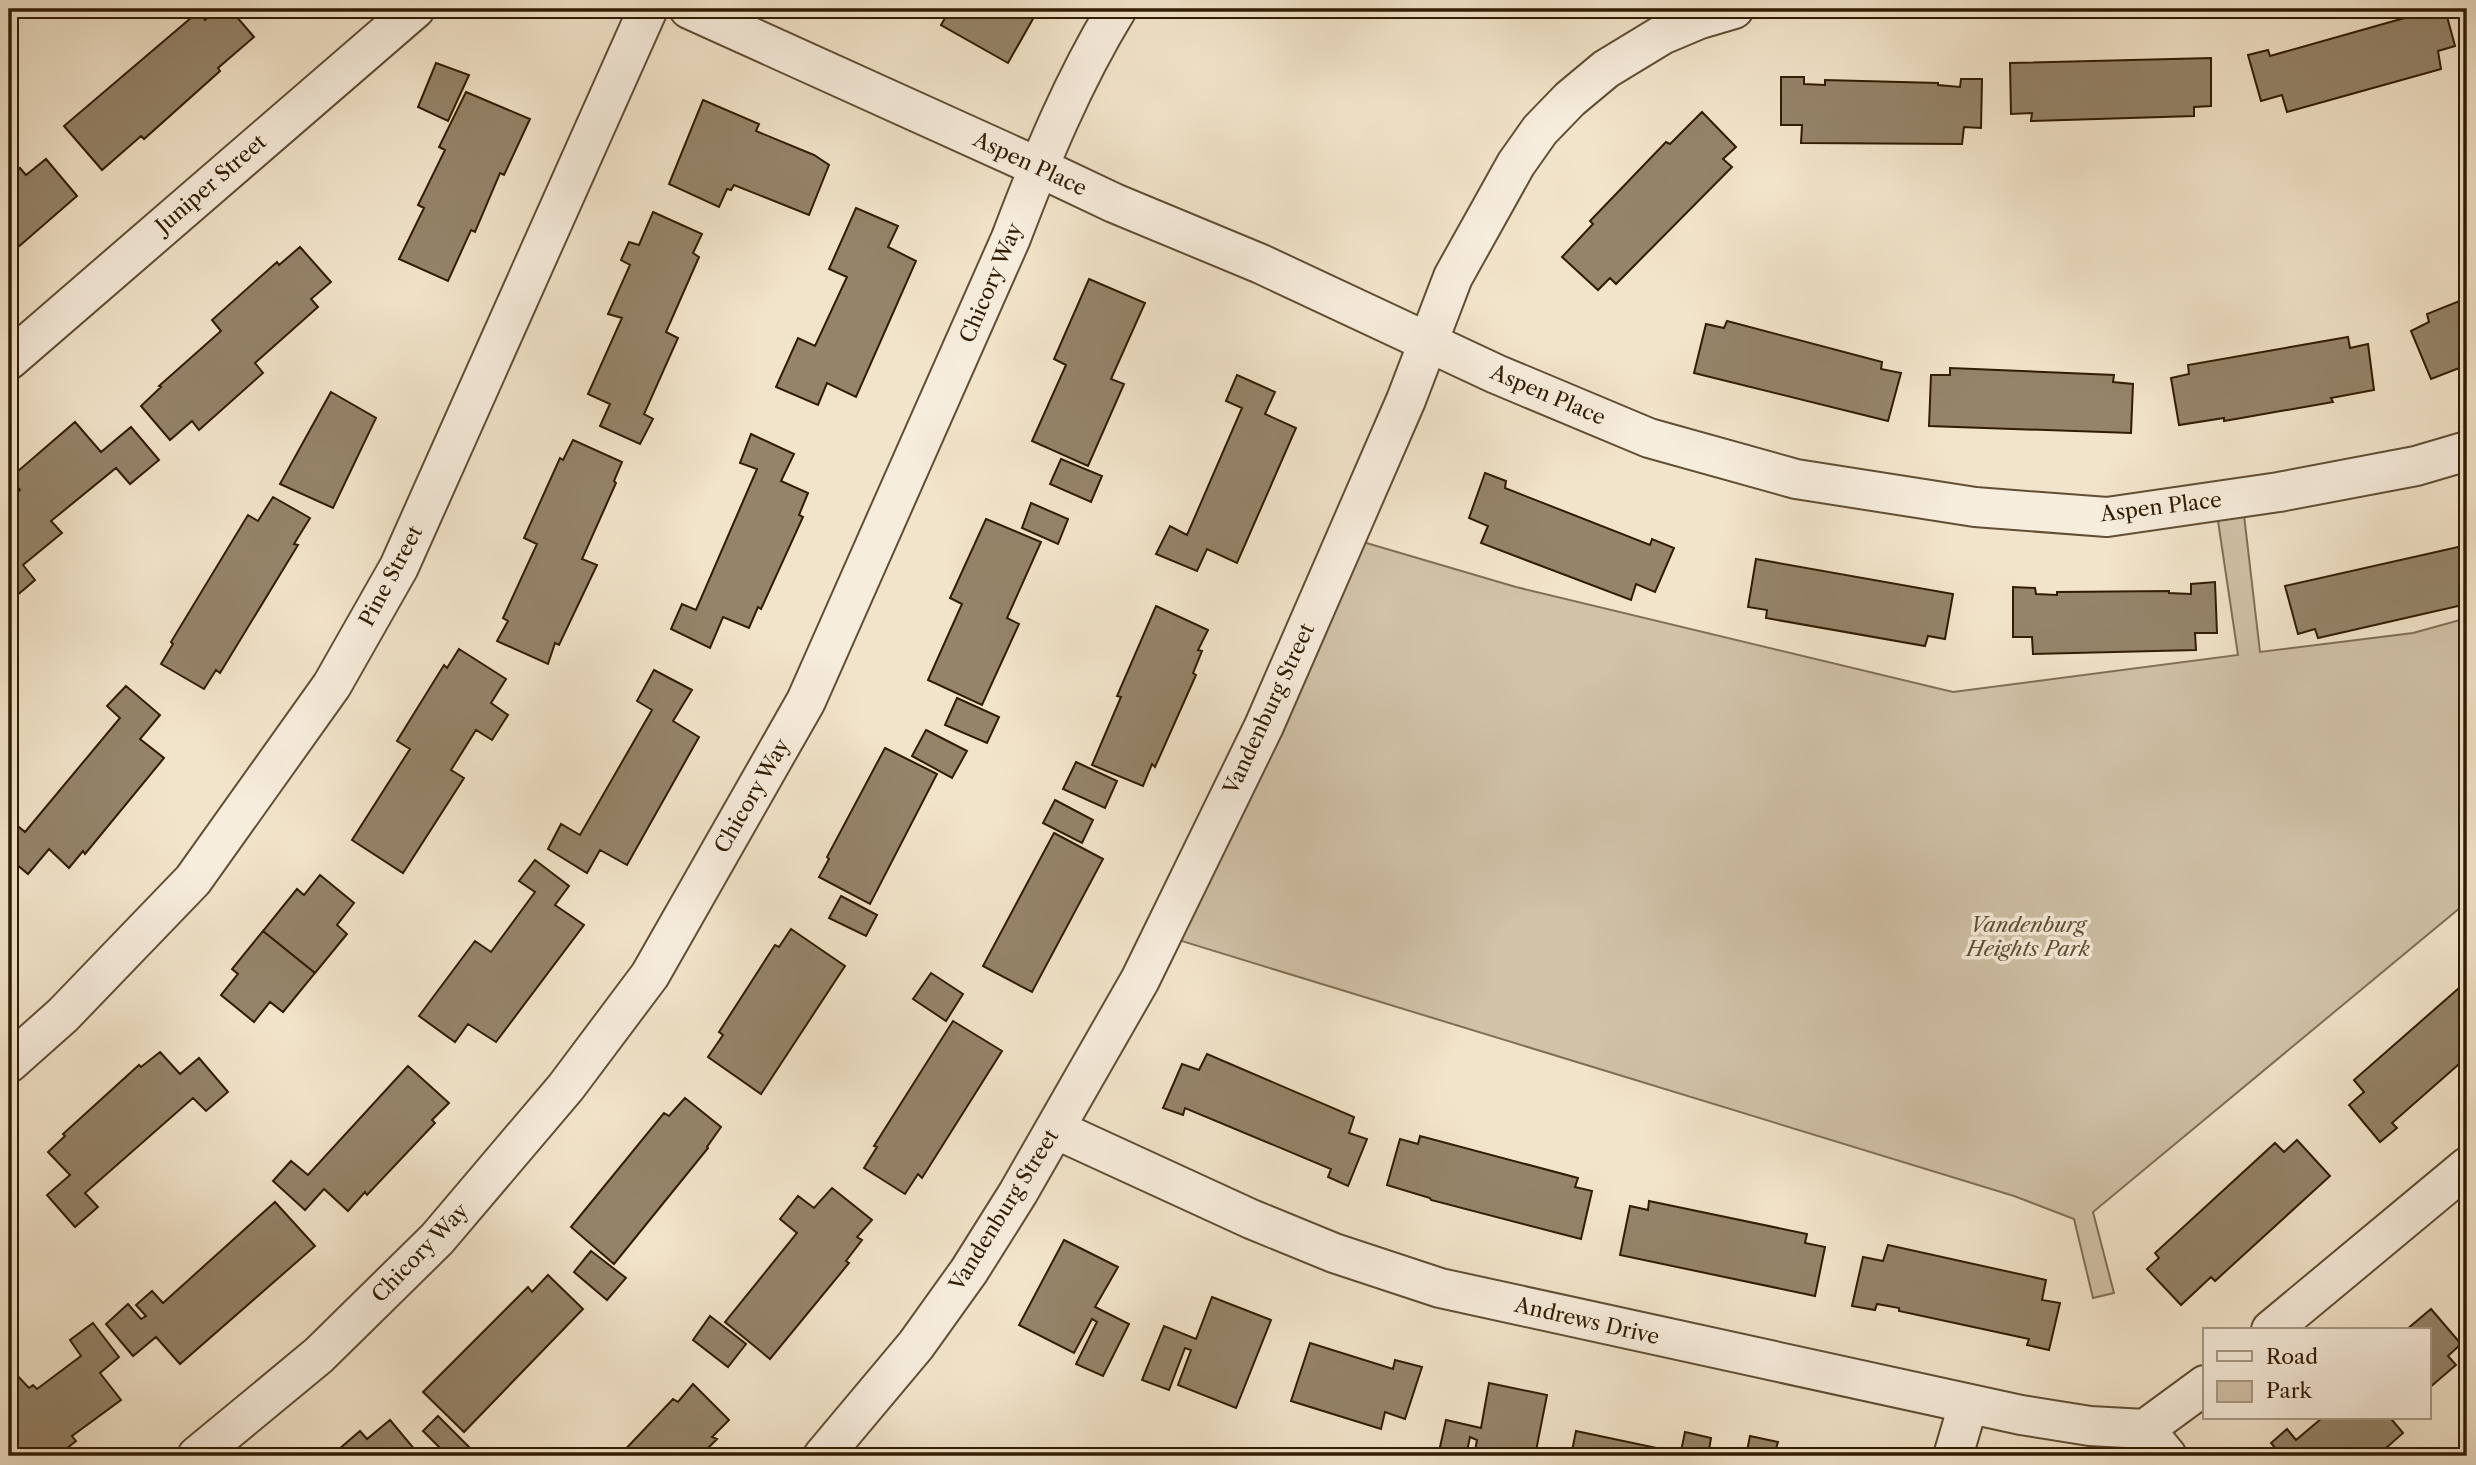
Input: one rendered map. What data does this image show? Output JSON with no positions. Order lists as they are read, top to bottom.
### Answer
{
  "streets": {
    "street": [
      "Aspen Place",
      "Juniper Street",
      "Chicory Way",
      "Pine Street",
      "Vandenburg Street",
      "Andrews Drive"
    ]
  },
  "crossings": [
    ["Aspen Place", "Chicory Way"],
    ["Aspen Place", "Vandenburg Street"],
    ["Vandenburg Street", "Andrews Drive"]
  ],
  "parks": ["Vandenburg Heights Park"],
  "legend": ["Road", "Park"]
}
